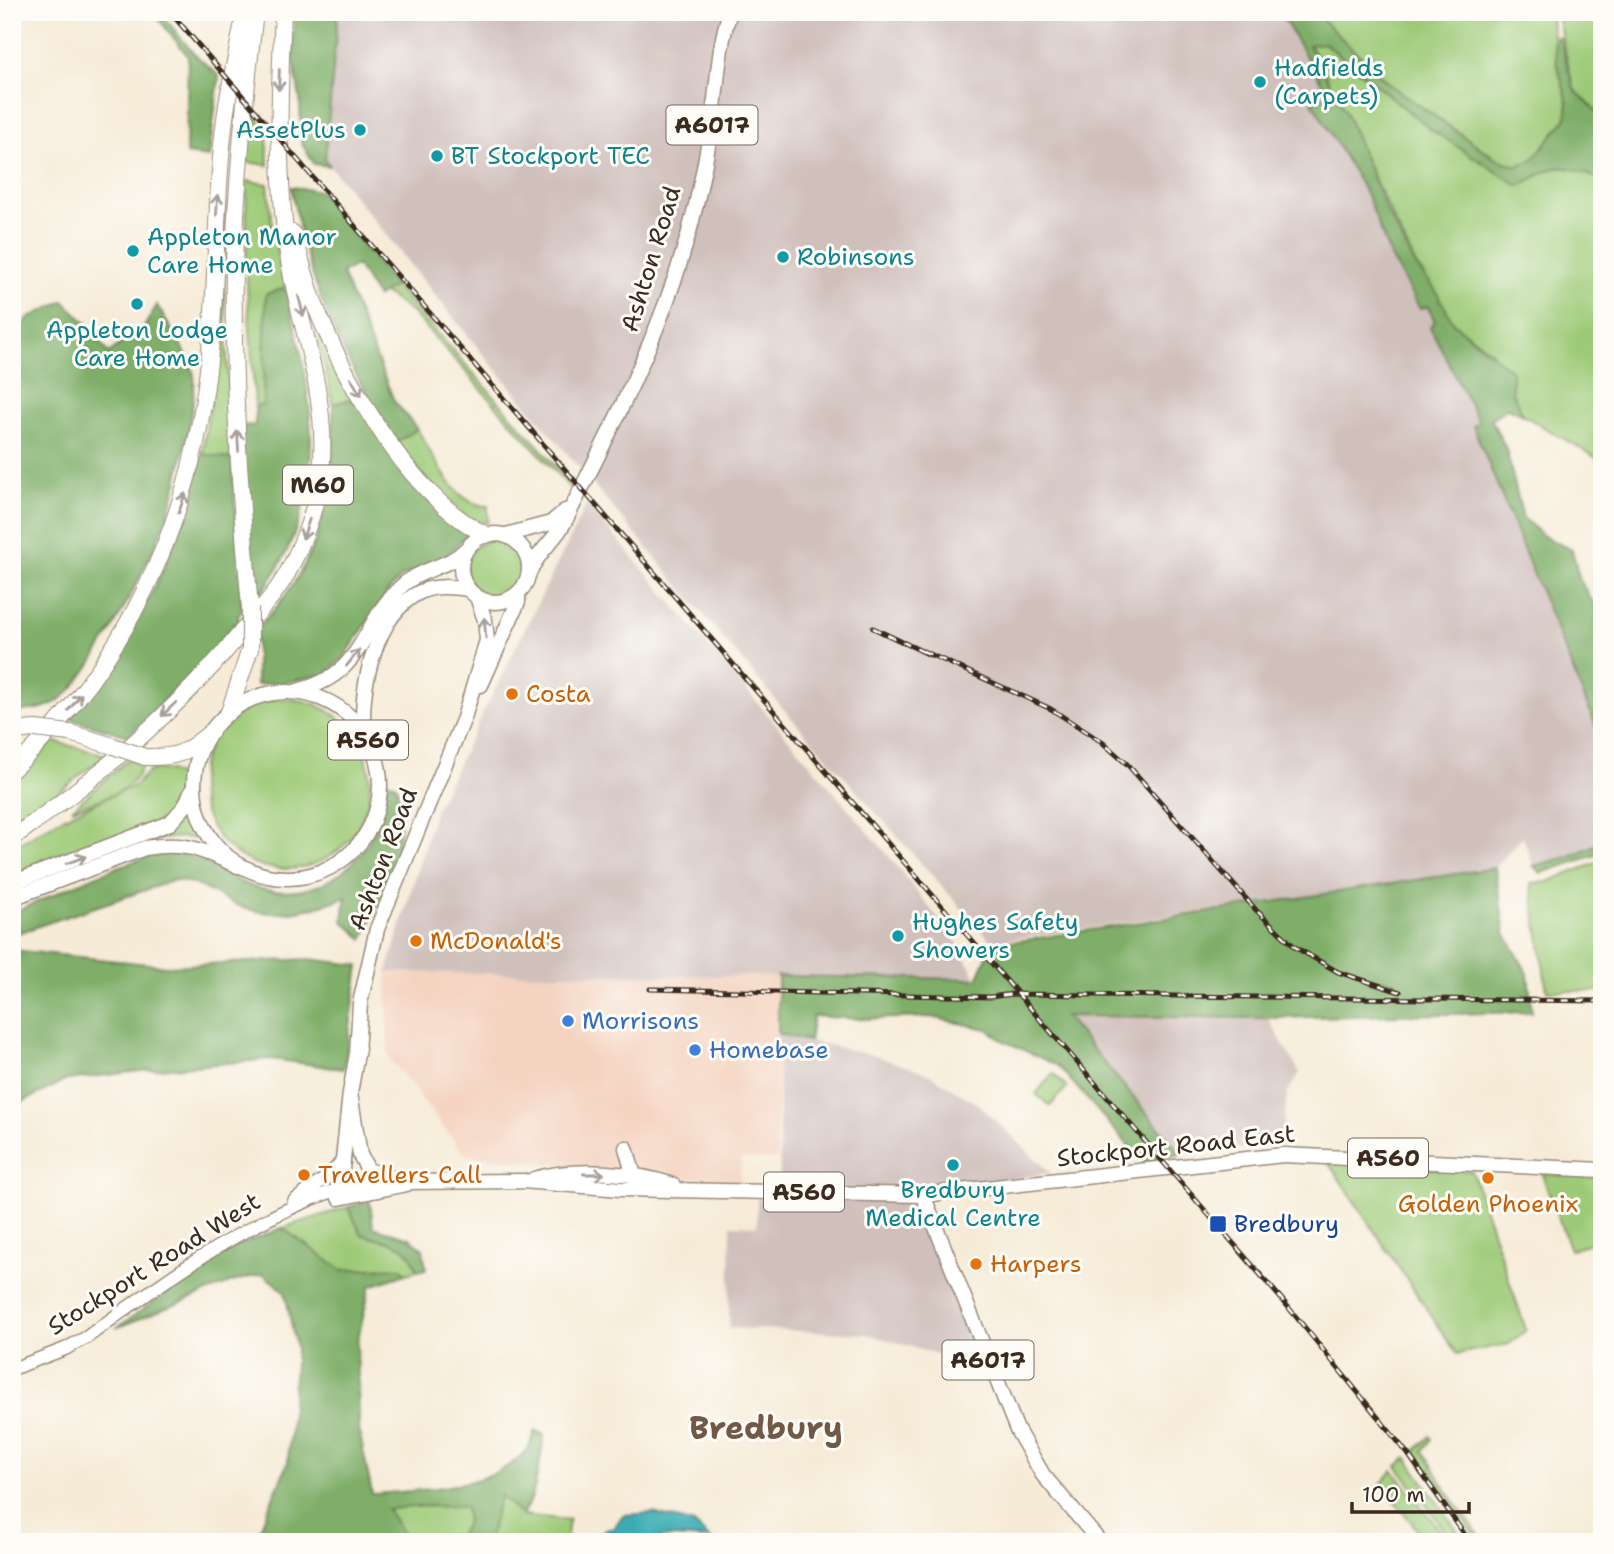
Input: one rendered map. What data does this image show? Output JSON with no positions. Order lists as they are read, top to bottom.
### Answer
{
  "streets": {
    "highway": ["M60"],
    "main road": [
      "A6017",
      "Ashton Road",
      "A560",
      "Stockport Road East",
      "Stockport Road West"
    ]
  },
  "crossings": [
    ["A6017", "Stockport Road East"],
    ["A6017", "Stockport Road West"],
    ["Ashton Road", "M60"],
    ["Ashton Road", "A560"],
    ["Ashton Road", "Stockport Road West"],
    ["M60", "A560"],
    ["Stockport Road East", "Stockport Road West"]
  ],
  "districts": ["Bredbury"],
  "places": {
    "other": [
      "Hadfields (Carpets)",
      "AssetPlus",
      "BT Stockport TEC",
      "Appleton Manor Care Home",
      "Robinsons",
      "Appleton Lodge Care Home",
      "Costa",
      "Hughes Safety Showers",
      "McDonald's",
      "Morrisons",
      "Homebase",
      "Bredbury Medical Centre",
      "Travellers Call",
      "Golden Phoenix",
      "Harpers"
    ],
    "transit": ["Bredbury"]
  },
  "scale_bar": "100 m"
}
